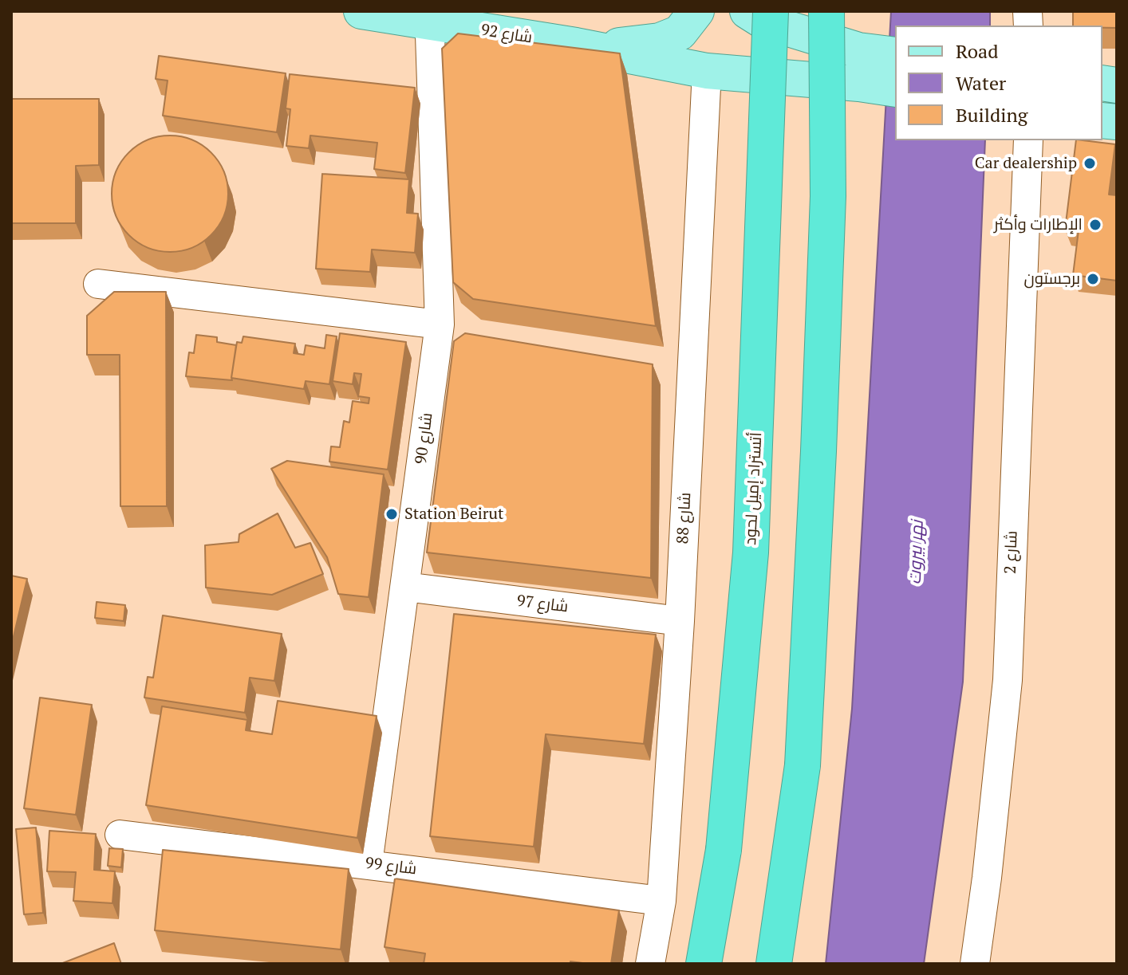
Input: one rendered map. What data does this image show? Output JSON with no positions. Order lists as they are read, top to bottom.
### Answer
{
  "streets": {
    "highway": ["أتستراد إميل لحود"],
    "main road": ["شارع 92"],
    "street": [
      "شارع 90",
      "شارع 88",
      "شارع 2",
      "شارع 97",
      "شارع 99"
    ]
  },
  "crossings": [
    ["شارع 92", "شارع 90"],
    ["شارع 90", "شارع 97"],
    ["شارع 90", "شارع 99"],
    ["شارع 88", "شارع 97"],
    ["شارع 88", "شارع 99"]
  ],
  "water": ["نهر بيروت"],
  "places": [
    "Car dealership",
    "الإطارات وأكثر",
    "برجستون",
    "Station Beirut"
  ],
  "legend": ["Road", "Water", "Building"]
}
